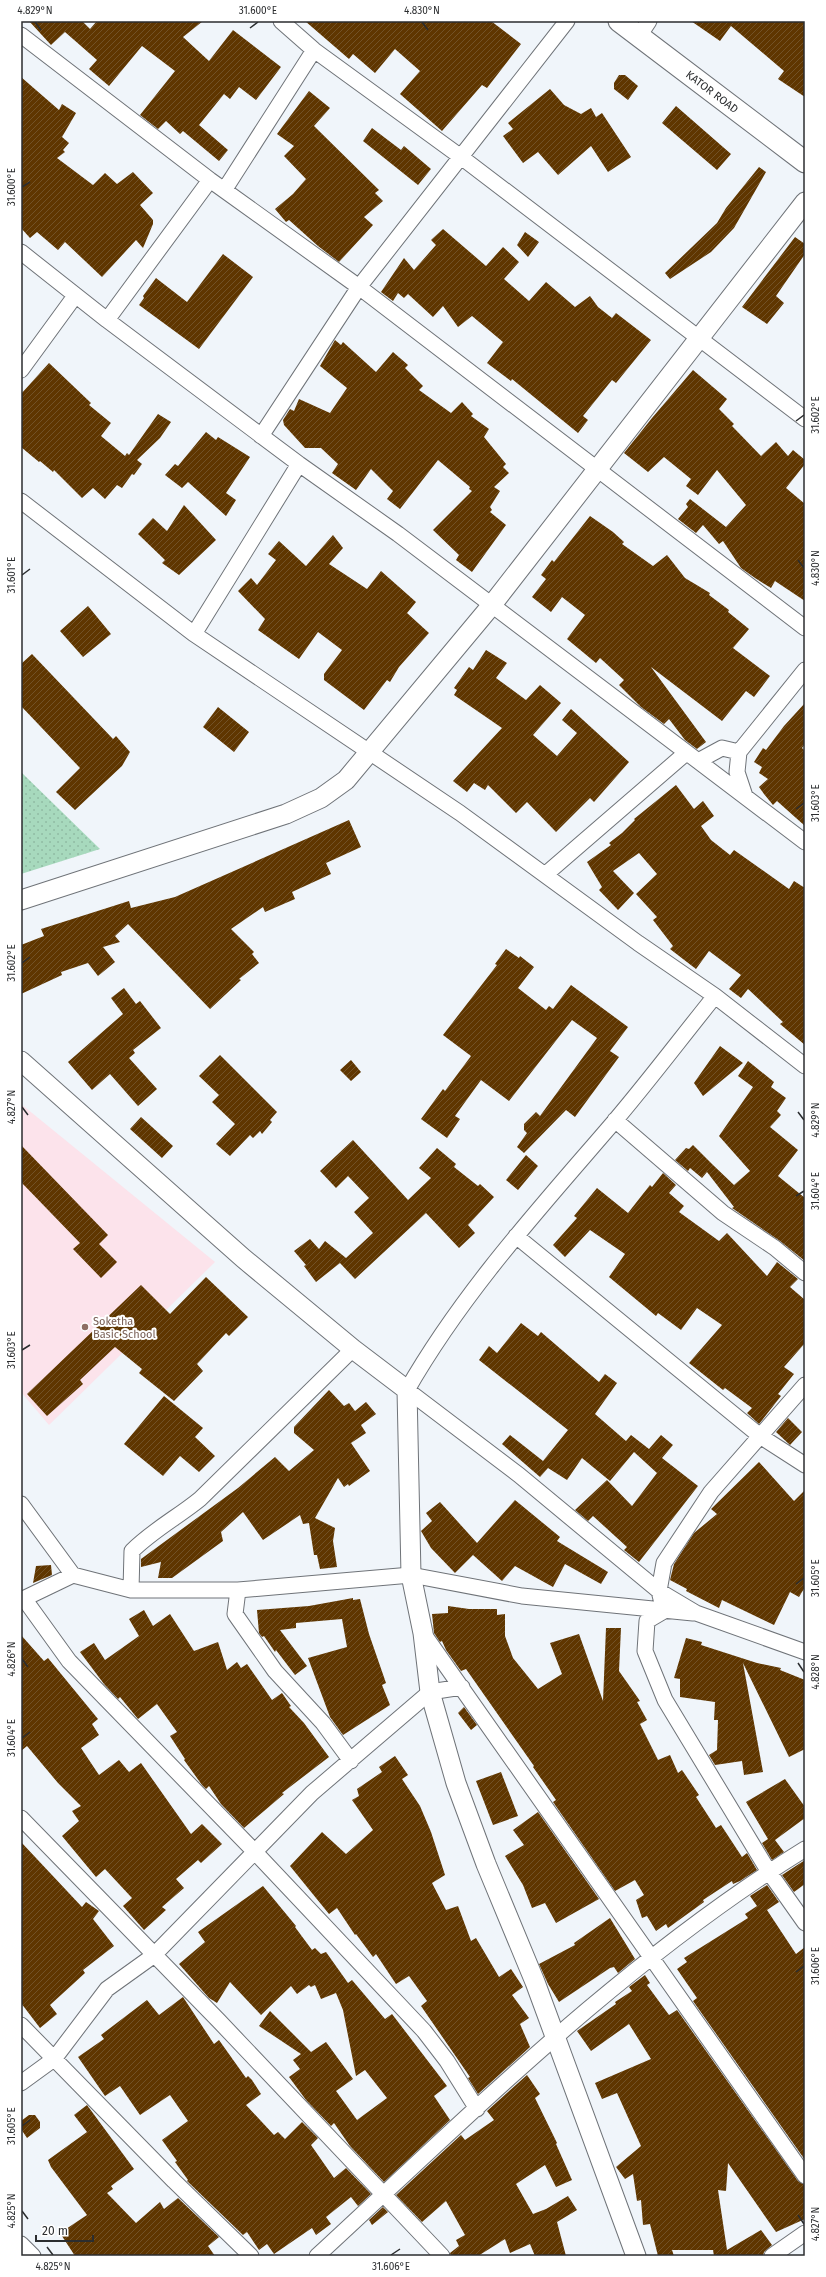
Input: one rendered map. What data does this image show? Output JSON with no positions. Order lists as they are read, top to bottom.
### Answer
{
  "streets": {
    "main road": ["KATOR ROAD"]
  },
  "places": ["Soketha Basic School"],
  "scale_bar": "20 m",
  "coordinates": [
    "4.829°N",
    "31.600°E",
    "4.830°N",
    "31.602°E",
    "31.601°E",
    "31.603°E",
    "4.827°N",
    "31.604°E",
    "31.605°E",
    "4.826°N",
    "4.828°N",
    "31.606°E",
    "4.825°N"
  ]
}
